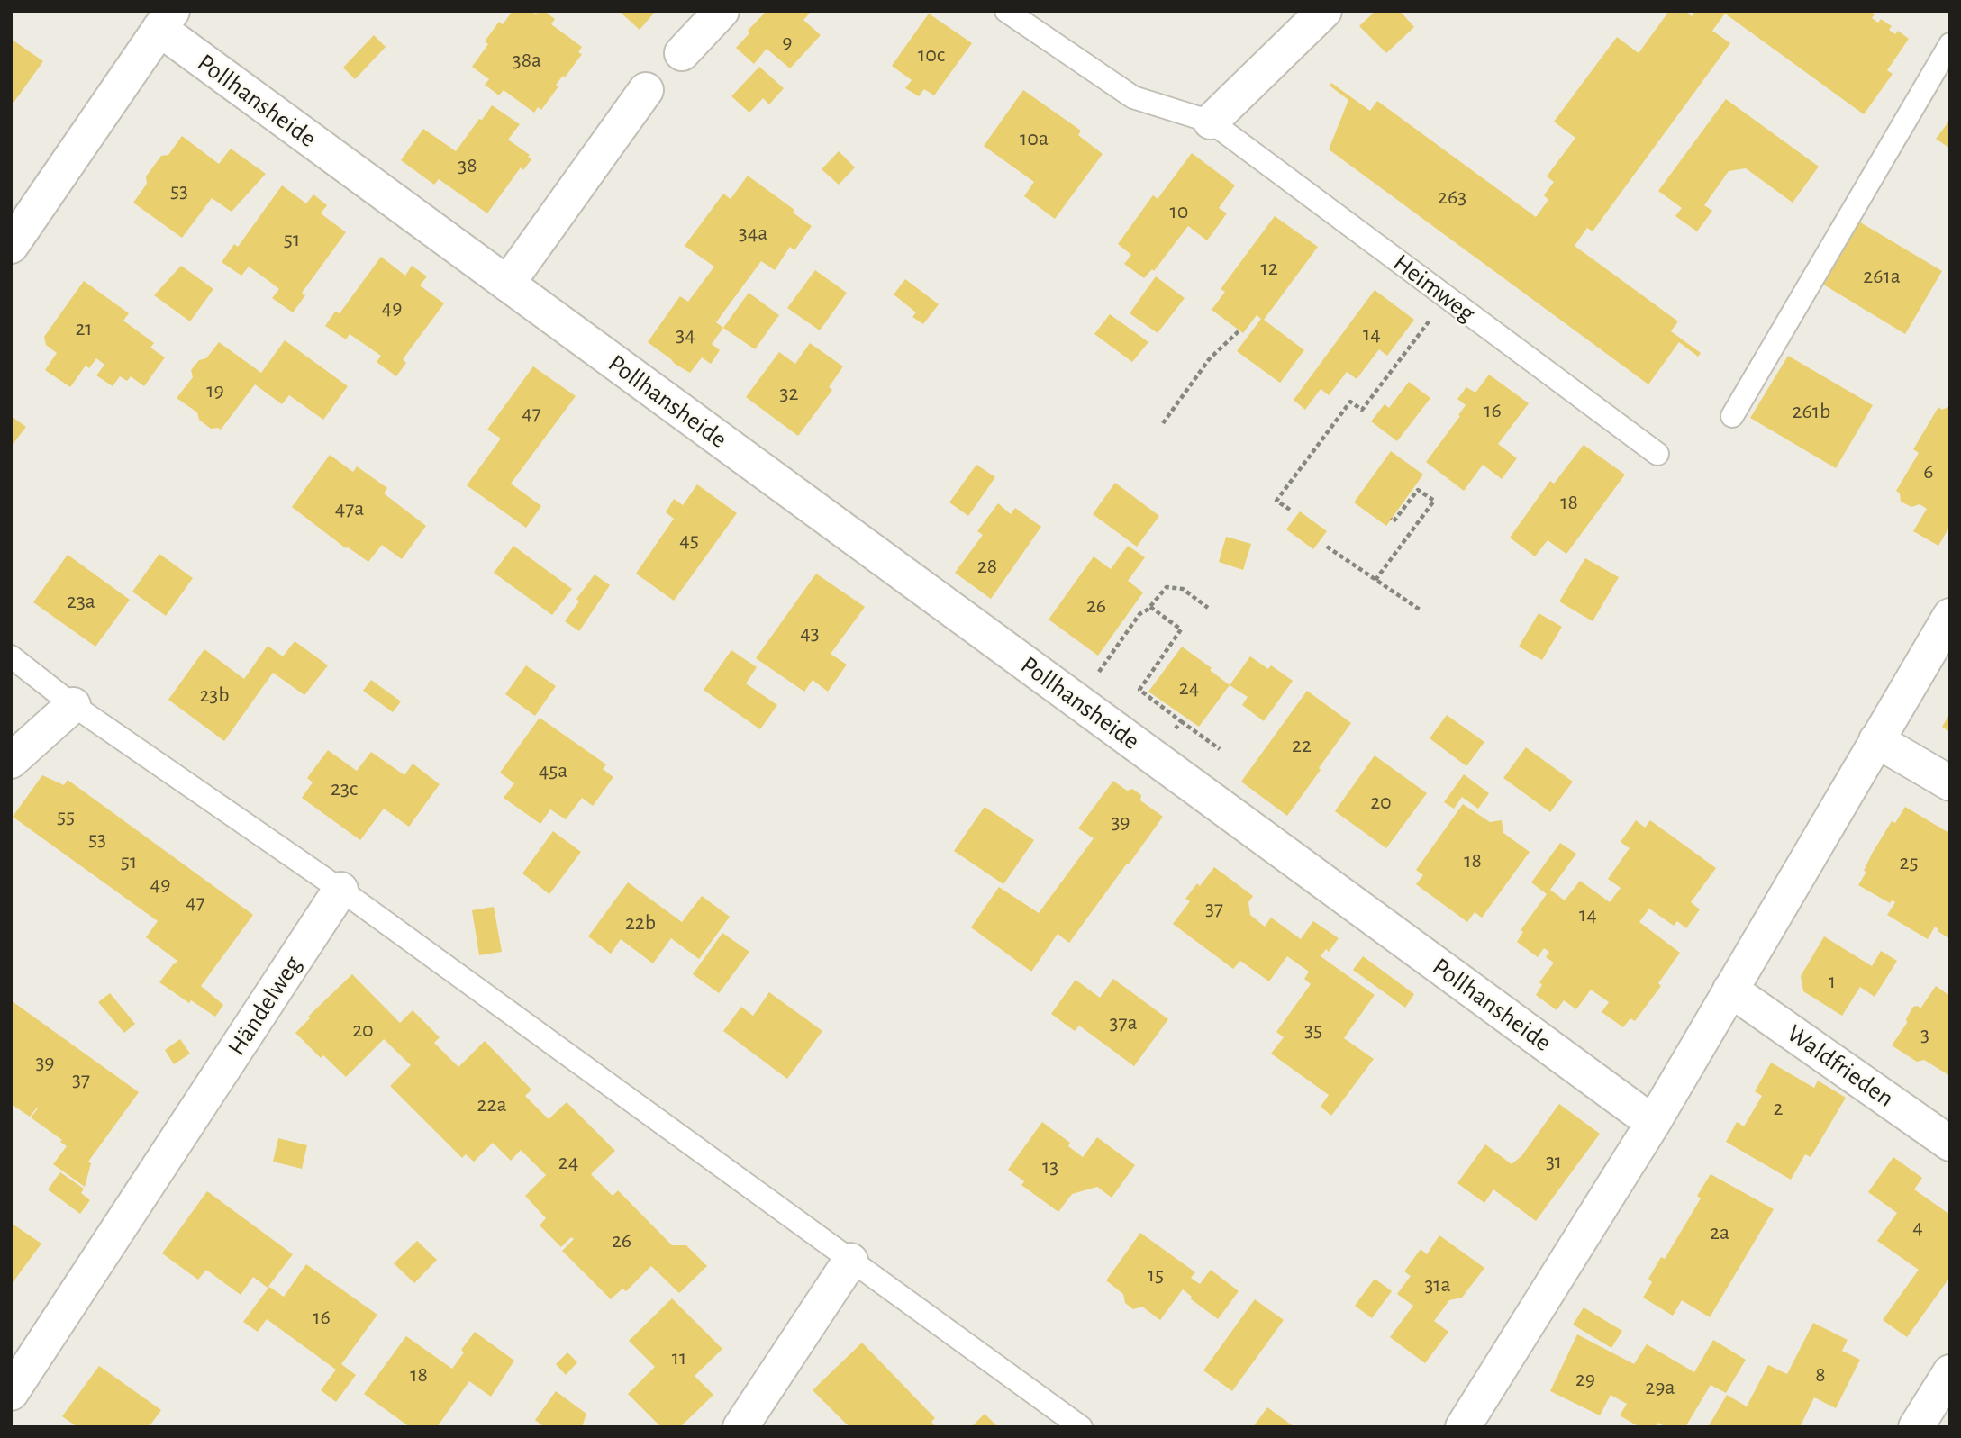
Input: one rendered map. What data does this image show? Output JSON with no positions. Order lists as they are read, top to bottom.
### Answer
{
  "streets": {
    "street": ["Pollhansheide", "Händelweg", "Waldfrieden"],
    "lane": ["Heimweg"]
  },
  "house_numbers": [
    "9",
    "10c",
    "38a",
    "10a",
    "38",
    "53",
    "263",
    "10",
    "34a",
    "51",
    "12",
    "261a",
    "49",
    "21",
    "14",
    "34",
    "19",
    "32",
    "16",
    "261b",
    "47",
    "6",
    "18",
    "47a",
    "45",
    "28",
    "23a",
    "26",
    "43",
    "24",
    "23b",
    "22",
    "45a",
    "23c",
    "20",
    "55",
    "39",
    "53",
    "18",
    "51",
    "25",
    "49",
    "47",
    "37",
    "14",
    "22b",
    "1",
    "37a",
    "20",
    "35",
    "3",
    "39",
    "37",
    "22a",
    "2",
    "31",
    "24",
    "13",
    "4",
    "2a",
    "26",
    "15",
    "31a",
    "16",
    "11",
    "18",
    "8",
    "29",
    "29a"
  ]
}
